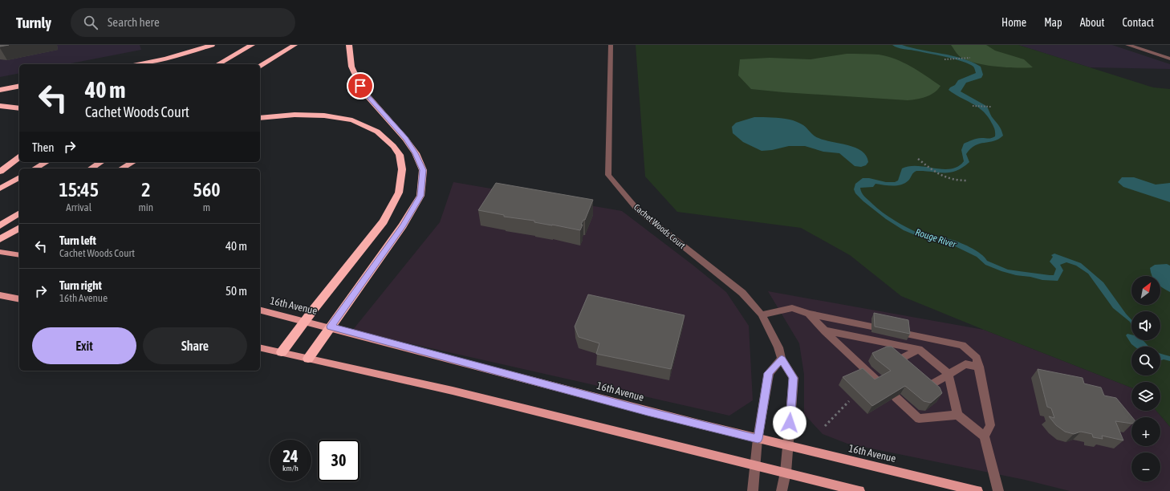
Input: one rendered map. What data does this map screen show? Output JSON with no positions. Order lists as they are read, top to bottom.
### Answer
{
  "streets": {
    "main road": ["16th Avenue"],
    "street": ["Cachet Woods Court"]
  },
  "crossings": [
    ["Cachet Woods Court", "16th Avenue"]
  ],
  "water": ["Rouge River"],
  "north": "top right",
  "page": {
    "header": "Turnly",
    "search": "Search here",
    "nav": [
      "Home",
      "Map",
      "About",
      "Contact"
    ],
    "turn": ["40 m", "Cachet Woods Court"],
    "then": "Then",
    "eta": [
      "15:45",
      "Arrival",
      "2",
      "min",
      "560",
      "m"
    ],
    "list": [
      {
        "name": "Turn left",
        "note": "Cachet Woods Court",
        "value": "40 m"
      },
      {
        "name": "Turn right",
        "note": "16th Avenue",
        "value": "50 m"
      }
    ],
    "map_buttons": ["+", "−"],
    "buttons": ["Exit", "Share"],
    "speed": "24 km/h",
    "limit": "30"
  }
}
